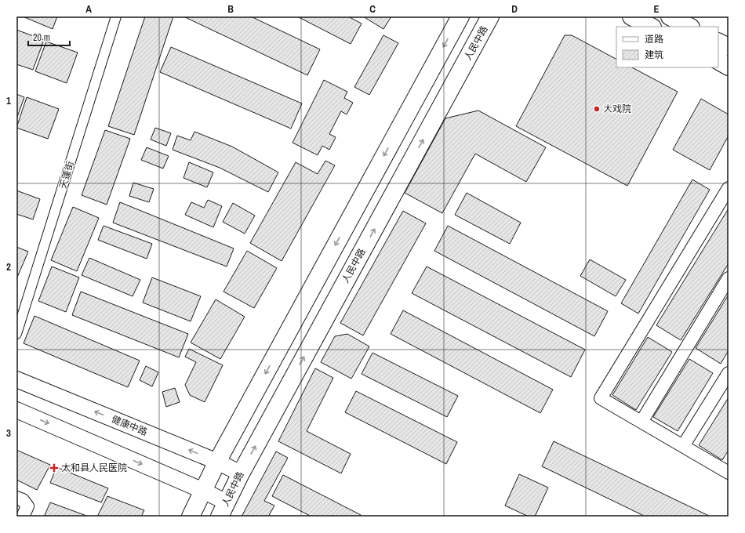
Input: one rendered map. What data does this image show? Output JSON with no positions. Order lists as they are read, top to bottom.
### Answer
{
  "streets": {
    "main road": ["人民中路"],
    "street": ["天蓬街", "健康中路"]
  },
  "crossings": [
    ["人民中路", "健康中路"]
  ],
  "places": {
    "other": ["大戏院"],
    "health": ["太和县人民医院"]
  },
  "legend": ["道路", "建筑"],
  "scale_bar": "20 m",
  "grid": {
    "columns": [
      "A",
      "B",
      "C",
      "D",
      "E"
    ],
    "rows": ["1", "2", "3"]
  }
}
